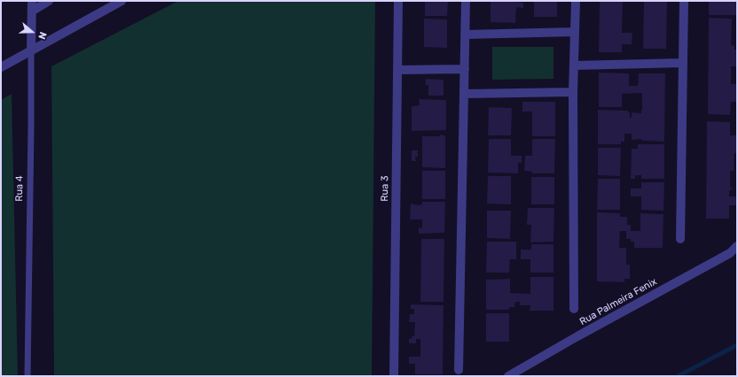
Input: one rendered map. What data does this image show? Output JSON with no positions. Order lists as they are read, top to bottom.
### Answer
{
  "streets": {
    "street": ["Rua 4", "Rua 3", "Rua Palmeira Fenix"]
  },
  "north": "right"
}
